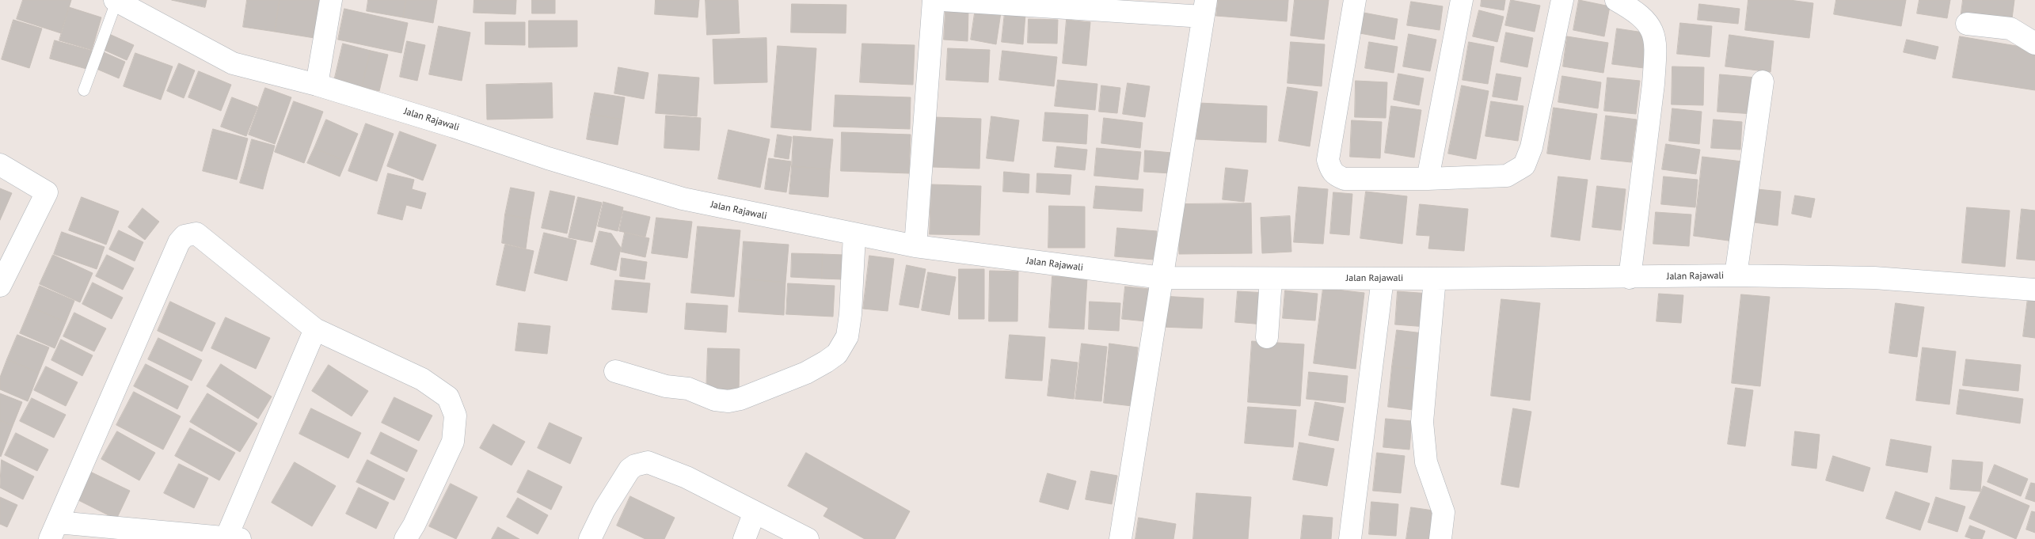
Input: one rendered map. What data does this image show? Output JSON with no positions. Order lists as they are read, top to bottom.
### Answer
{
  "streets": {
    "street": ["Jalan Rajawali"]
  }
}
